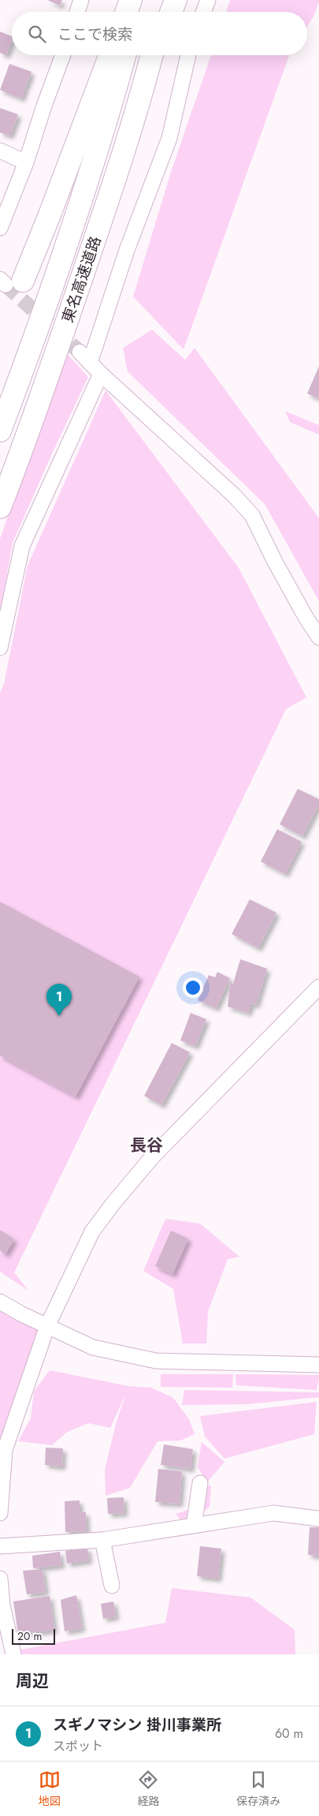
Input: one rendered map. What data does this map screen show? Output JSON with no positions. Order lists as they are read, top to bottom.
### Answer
{
  "streets": {
    "highway": ["東名高速道路"]
  },
  "districts": ["長谷"],
  "scale_bar": "20 m",
  "page": {
    "search": "ここで検索",
    "pins": "1",
    "scale": "20 m",
    "heading": "周辺",
    "list": [
      {
        "mark": "1",
        "name": "スギノマシン 掛川事業所",
        "note": "スポット",
        "value": "60 m"
      }
    ],
    "nav": ["地図", "経路", "保存済み"]
  }
}
